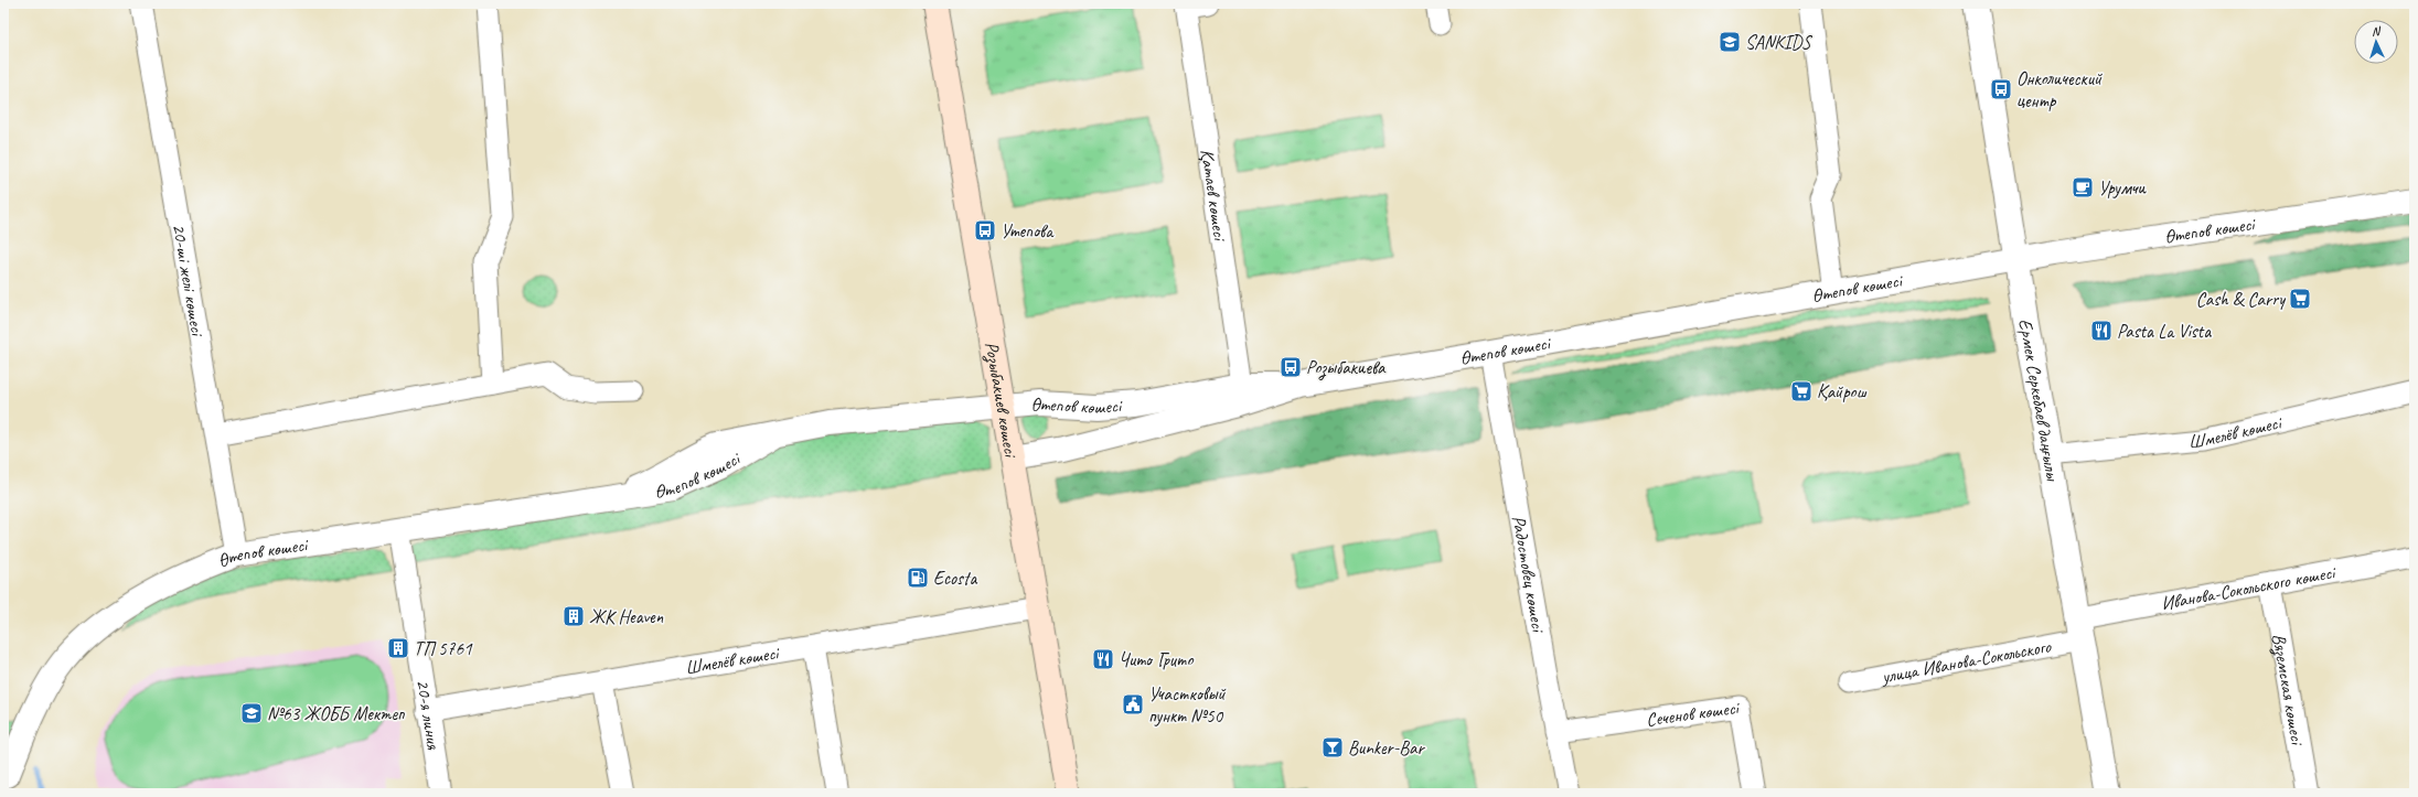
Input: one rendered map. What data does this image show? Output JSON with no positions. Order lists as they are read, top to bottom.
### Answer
{
  "streets": {
    "main road": ["Розыбакиев көшесі"],
    "street": [
      "Қатаев көшесі",
      "Өтепов көшесі",
      "20-ші желі көшесі",
      "Ермек Серкебаев даңғылы",
      "Шмелёв көшесі",
      "Радостовец көшесі",
      "Иванова-Сокольского көшесі",
      "улица Иванова-Сокольского",
      "Вяземская көшесі",
      "20-я линия",
      "Сеченов көшесі"
    ]
  },
  "crossings": [
    ["Қатаев көшесі", "Өтепов көшесі"],
    ["Өтепов көшесі", "20-ші желі көшесі"],
    ["Өтепов көшесі", "Розыбакиев көшесі"],
    ["Өтепов көшесі", "Ермек Серкебаев даңғылы"],
    ["Өтепов көшесі", "Радостовец көшесі"],
    ["Өтепов көшесі", "20-я линия"],
    ["Розыбакиев көшесі", "Шмелёв көшесі"],
    ["Ермек Серкебаев даңғылы", "Шмелёв көшесі"],
    ["Ермек Серкебаев даңғылы", "Иванова-Сокольского көшесі"],
    ["Ермек Серкебаев даңғылы", "улица Иванова-Сокольского"],
    ["Шмелёв көшесі", "20-я линия"],
    ["Радостовец көшесі", "Сеченов көшесі"],
    ["Иванова-Сокольского көшесі", "улица Иванова-Сокольского"],
    ["Иванова-Сокольского көшесі", "Вяземская көшесі"]
  ],
  "places": {
    "school or university": ["SANKIDS", "№63 ЖОББ Мектеп"],
    "bus stop": ["Онколический центр", "Утепова", "Розыбакиева"],
    "cafe": ["Урумчи"],
    "supermarket": ["Cash & Carry", "Қайрош"],
    "restaurant": ["Pasta La Vista", "Чито Грито"],
    "fuel station": ["Ecosta"],
    "building": ["ЖК Heaven", "ТП 5761"],
    "public building": ["Участковый пункт №50"],
    "bar": ["Bunker-Bar"]
  },
  "north": "top"
}
